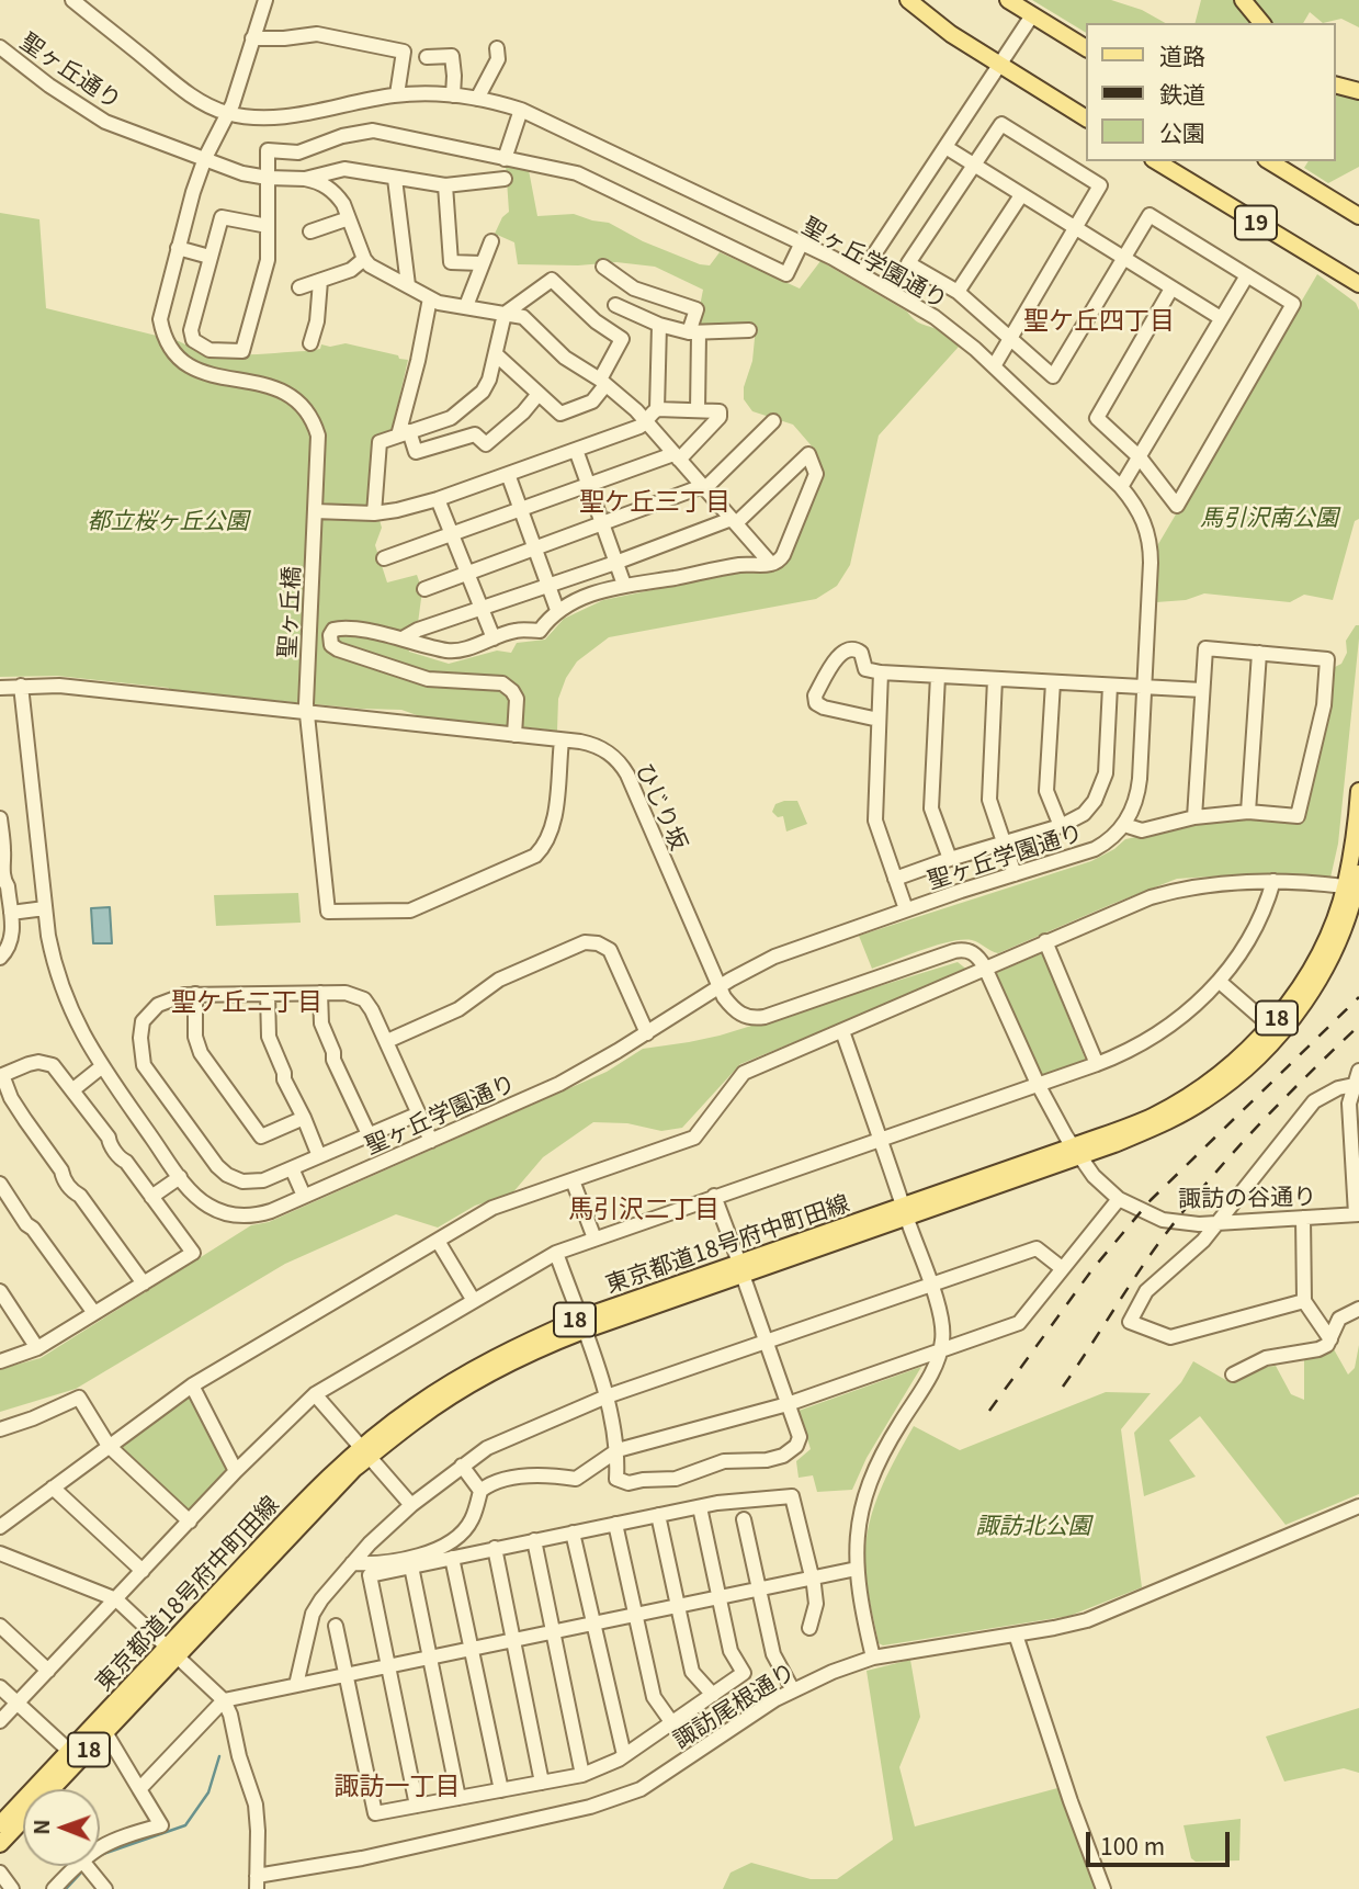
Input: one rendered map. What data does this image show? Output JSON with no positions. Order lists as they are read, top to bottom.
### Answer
{
  "streets": {
    "main road": ["19", "18", "東京都道18号府中町田線"],
    "street": [
      "聖ヶ丘通り",
      "聖ヶ丘学園通り",
      "聖ヶ丘橋",
      "ひじり坂",
      "諏訪の谷通り",
      "諏訪尾根通り"
    ]
  },
  "crossings": [
    ["聖ヶ丘通り", "聖ヶ丘橋"],
    ["聖ヶ丘学園通り", "聖ヶ丘橋"],
    ["聖ヶ丘学園通り", "ひじり坂"],
    ["聖ヶ丘橋", "ひじり坂"],
    ["諏訪の谷通り", "東京都道18号府中町田線"]
  ],
  "districts": [
    "聖ケ丘四丁目",
    "聖ケ丘三丁目",
    "聖ケ丘二丁目",
    "馬引沢二丁目",
    "諏訪一丁目"
  ],
  "parks": ["馬引沢南公園", "都立桜ヶ丘公園", "諏訪北公園"],
  "legend": ["道路", "鉄道", "公園"],
  "scale_bar": "100 m",
  "north": "left"
}
